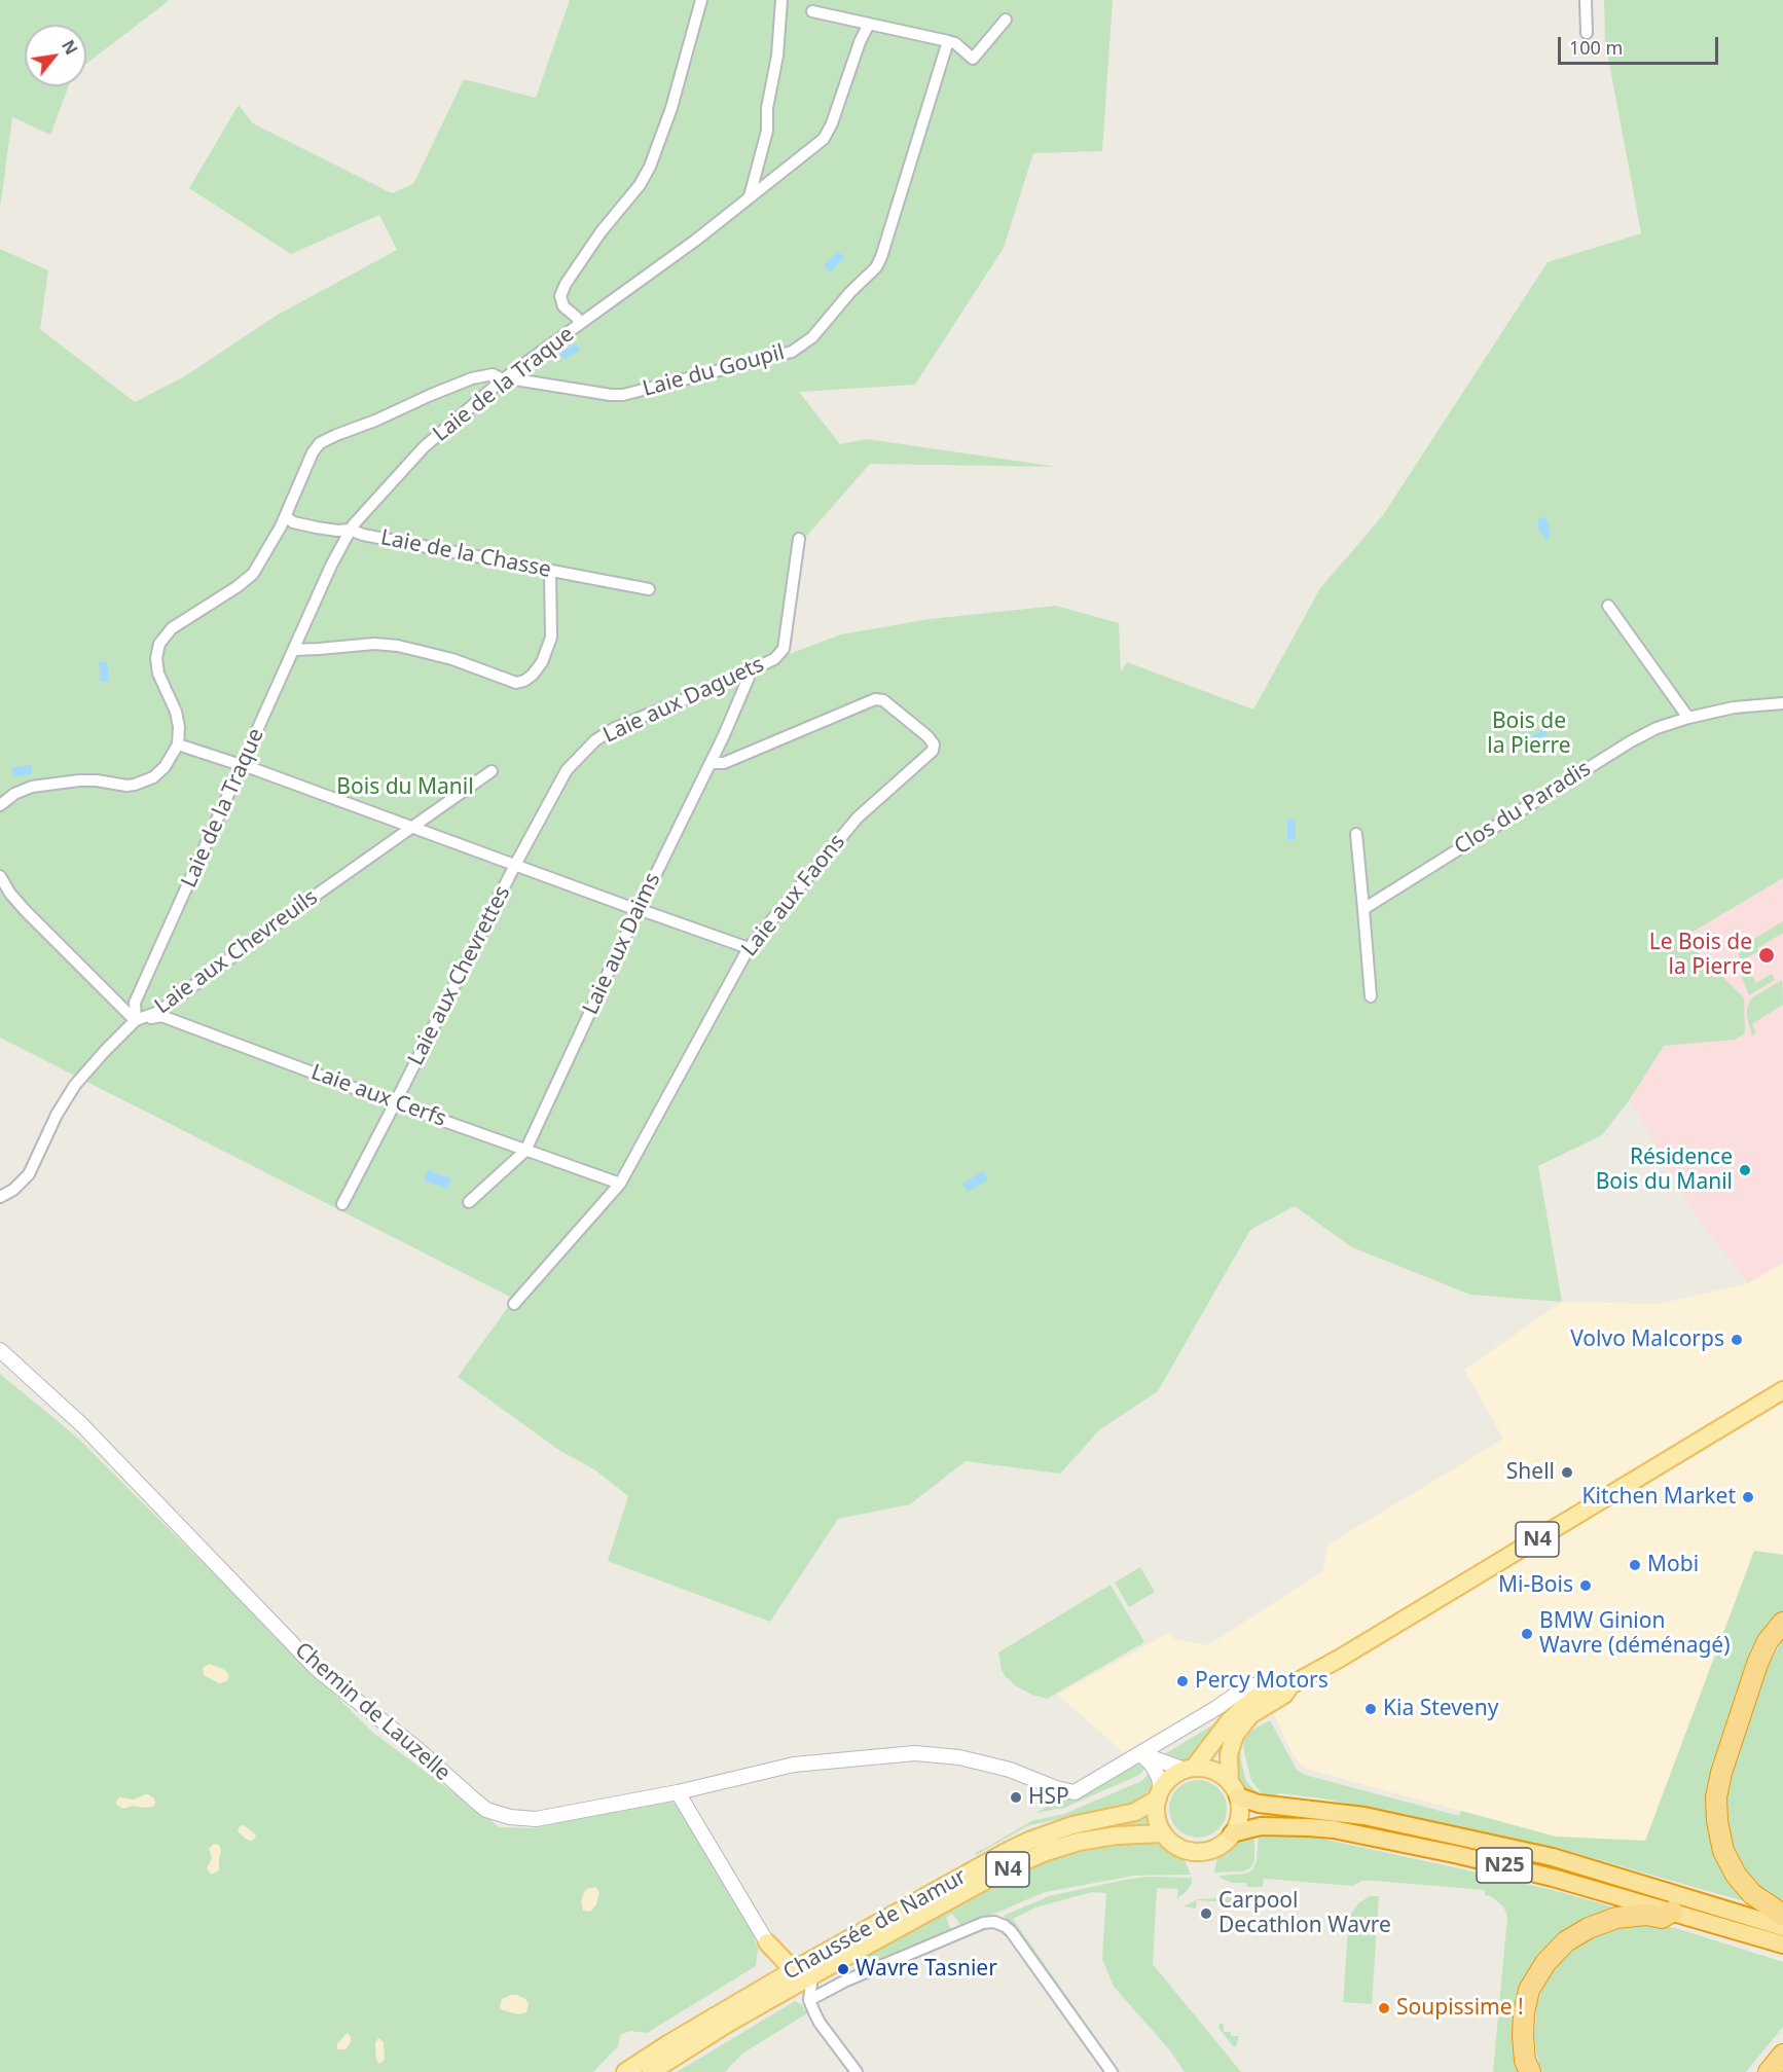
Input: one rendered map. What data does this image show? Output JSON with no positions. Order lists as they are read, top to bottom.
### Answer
{
  "streets": {
    "highway": ["N25"],
    "main road": ["N4", "Chaussée de Namur"],
    "street": [
      "Laie du Goupil",
      "Laie de la Traque",
      "Laie de la Chasse",
      "Laie aux Daguets",
      "Clos du Paradis",
      "Laie aux Faons",
      "Laie aux Daims",
      "Laie aux Chevreuils",
      "Laie aux Chevrettes",
      "Laie aux Cerfs",
      "Chemin de Lauzelle"
    ]
  },
  "crossings": [
    ["Laie du Goupil", "Laie de la Traque"],
    ["Laie du Goupil", "Laie de la Chasse"],
    ["Laie de la Traque", "Laie de la Chasse"],
    ["Laie de la Traque", "Laie aux Chevreuils"],
    ["Laie de la Traque", "Laie aux Cerfs"],
    ["Laie aux Daguets", "Laie aux Daims"],
    ["Laie aux Daguets", "Laie aux Chevrettes"],
    ["Laie aux Faons", "Laie aux Daims"],
    ["Laie aux Faons", "Laie aux Cerfs"],
    ["Laie aux Daims", "Laie aux Cerfs"],
    ["Laie aux Chevreuils", "Laie aux Cerfs"],
    ["Laie aux Chevrettes", "Laie aux Cerfs"],
    ["Chemin de Lauzelle", "Chaussée de Namur"],
    ["N25", "Chaussée de Namur"]
  ],
  "parks": ["Bois de la Pierre", "Bois du Manil"],
  "places": [
    "Le Bois de la Pierre",
    "Résidence Bois du Manil",
    "Volvo Malcorps",
    "Shell",
    "Kitchen Market",
    "Mobi",
    "Mi-Bois",
    "BMW Ginion Wavre (déménagé)",
    "Percy Motors",
    "Kia Steveny",
    "HSP",
    "Carpool Decathlon Wavre",
    "Wavre Tasnier",
    "Soupissime !"
  ],
  "scale_bar": "100 m",
  "north": "top right"
}
